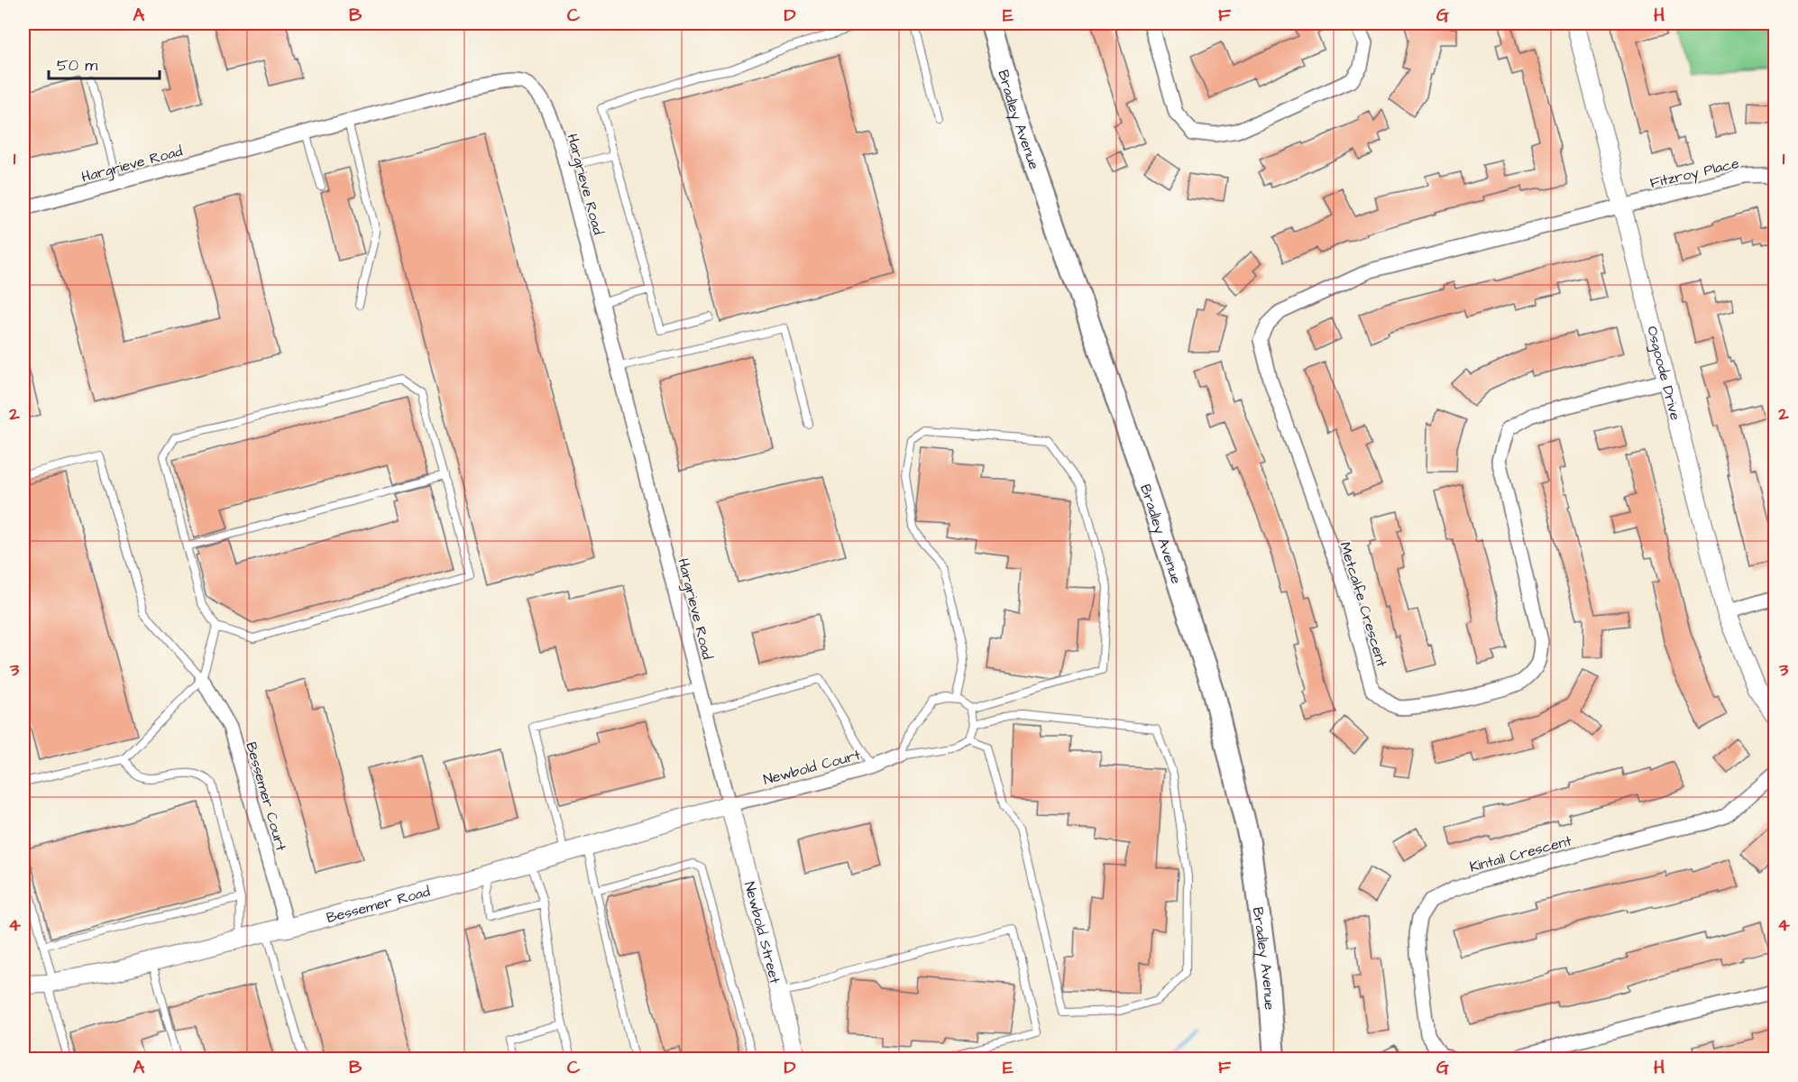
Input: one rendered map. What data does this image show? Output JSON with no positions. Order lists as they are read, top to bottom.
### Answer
{
  "streets": {
    "main road": ["Bradley Avenue"],
    "street": [
      "Hargrieve Road",
      "Fitzroy Place",
      "Osgoode Drive",
      "Metcalfe Crescent",
      "Newbold Court",
      "Bessemer Court",
      "Kintail Crescent",
      "Bessemer Road",
      "Newbold Street"
    ]
  },
  "crossings": [
    ["Hargrieve Road", "Newbold Court"],
    ["Hargrieve Road", "Bessemer Road"],
    ["Hargrieve Road", "Newbold Street"],
    ["Fitzroy Place", "Osgoode Drive"],
    ["Fitzroy Place", "Metcalfe Crescent"],
    ["Osgoode Drive", "Metcalfe Crescent"],
    ["Newbold Court", "Bessemer Road"],
    ["Newbold Court", "Newbold Street"],
    ["Bessemer Court", "Bessemer Road"],
    ["Bessemer Road", "Newbold Street"]
  ],
  "scale_bar": "50 m",
  "grid": {
    "columns": [
      "A",
      "B",
      "C",
      "D",
      "E",
      "F",
      "G",
      "H"
    ],
    "rows": [
      "1",
      "2",
      "3",
      "4"
    ]
  }
}
